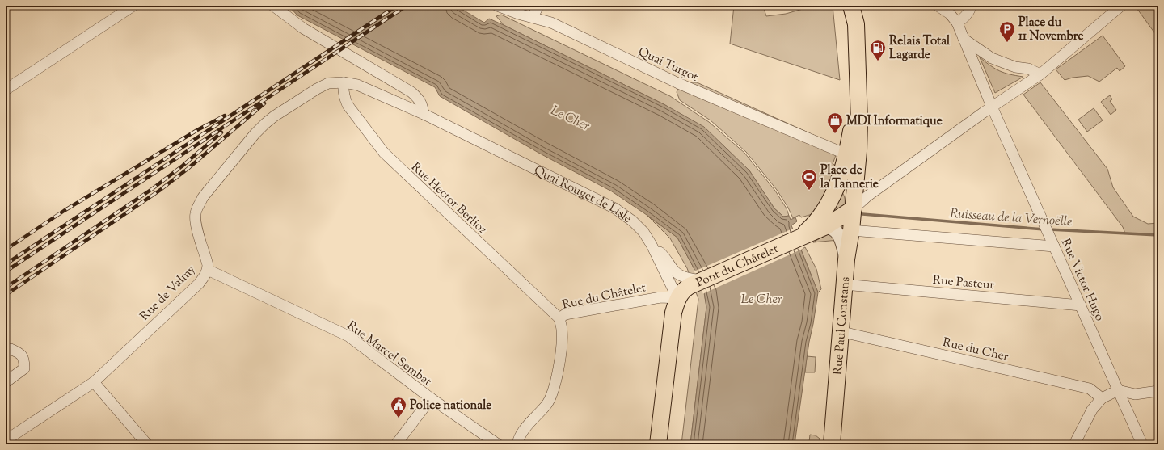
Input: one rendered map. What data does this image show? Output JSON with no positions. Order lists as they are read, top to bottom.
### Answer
{
  "streets": {
    "main road": ["Pont du Châtelet", "Rue Paul Constans"],
    "street": [
      "Quai Turgot",
      "Quai Rouget de Lisle",
      "Rue Hector Berlioz",
      "Rue Victor Hugo",
      "Rue Pasteur",
      "Rue de Valmy",
      "Rue du Châtelet",
      "Rue du Cher",
      "Rue Marcel Sembat"
    ]
  },
  "crossings": [
    ["Quai Rouget de Lisle", "Rue Hector Berlioz"],
    ["Quai Rouget de Lisle", "Pont du Châtelet"],
    ["Quai Rouget de Lisle", "Rue de Valmy"],
    ["Quai Rouget de Lisle", "Rue du Châtelet"],
    ["Rue Hector Berlioz", "Rue du Châtelet"],
    ["Pont du Châtelet", "Rue du Châtelet"],
    ["Pont du Châtelet", "Rue Paul Constans"],
    ["Rue Victor Hugo", "Rue Pasteur"],
    ["Rue Pasteur", "Rue Paul Constans"],
    ["Rue de Valmy", "Rue Marcel Sembat"],
    ["Rue Paul Constans", "Rue du Cher"]
  ],
  "water": ["Le Cher", "Ruisseau de la Vernoëlle"],
  "places": {
    "parking": ["Place du 11 Novembre"],
    "fuel station": ["Relais Total Lagarde"],
    "shop": ["MDI Informatique"],
    "sports": ["Place de la Tannerie"],
    "public building": ["Police nationale"]
  }
}
